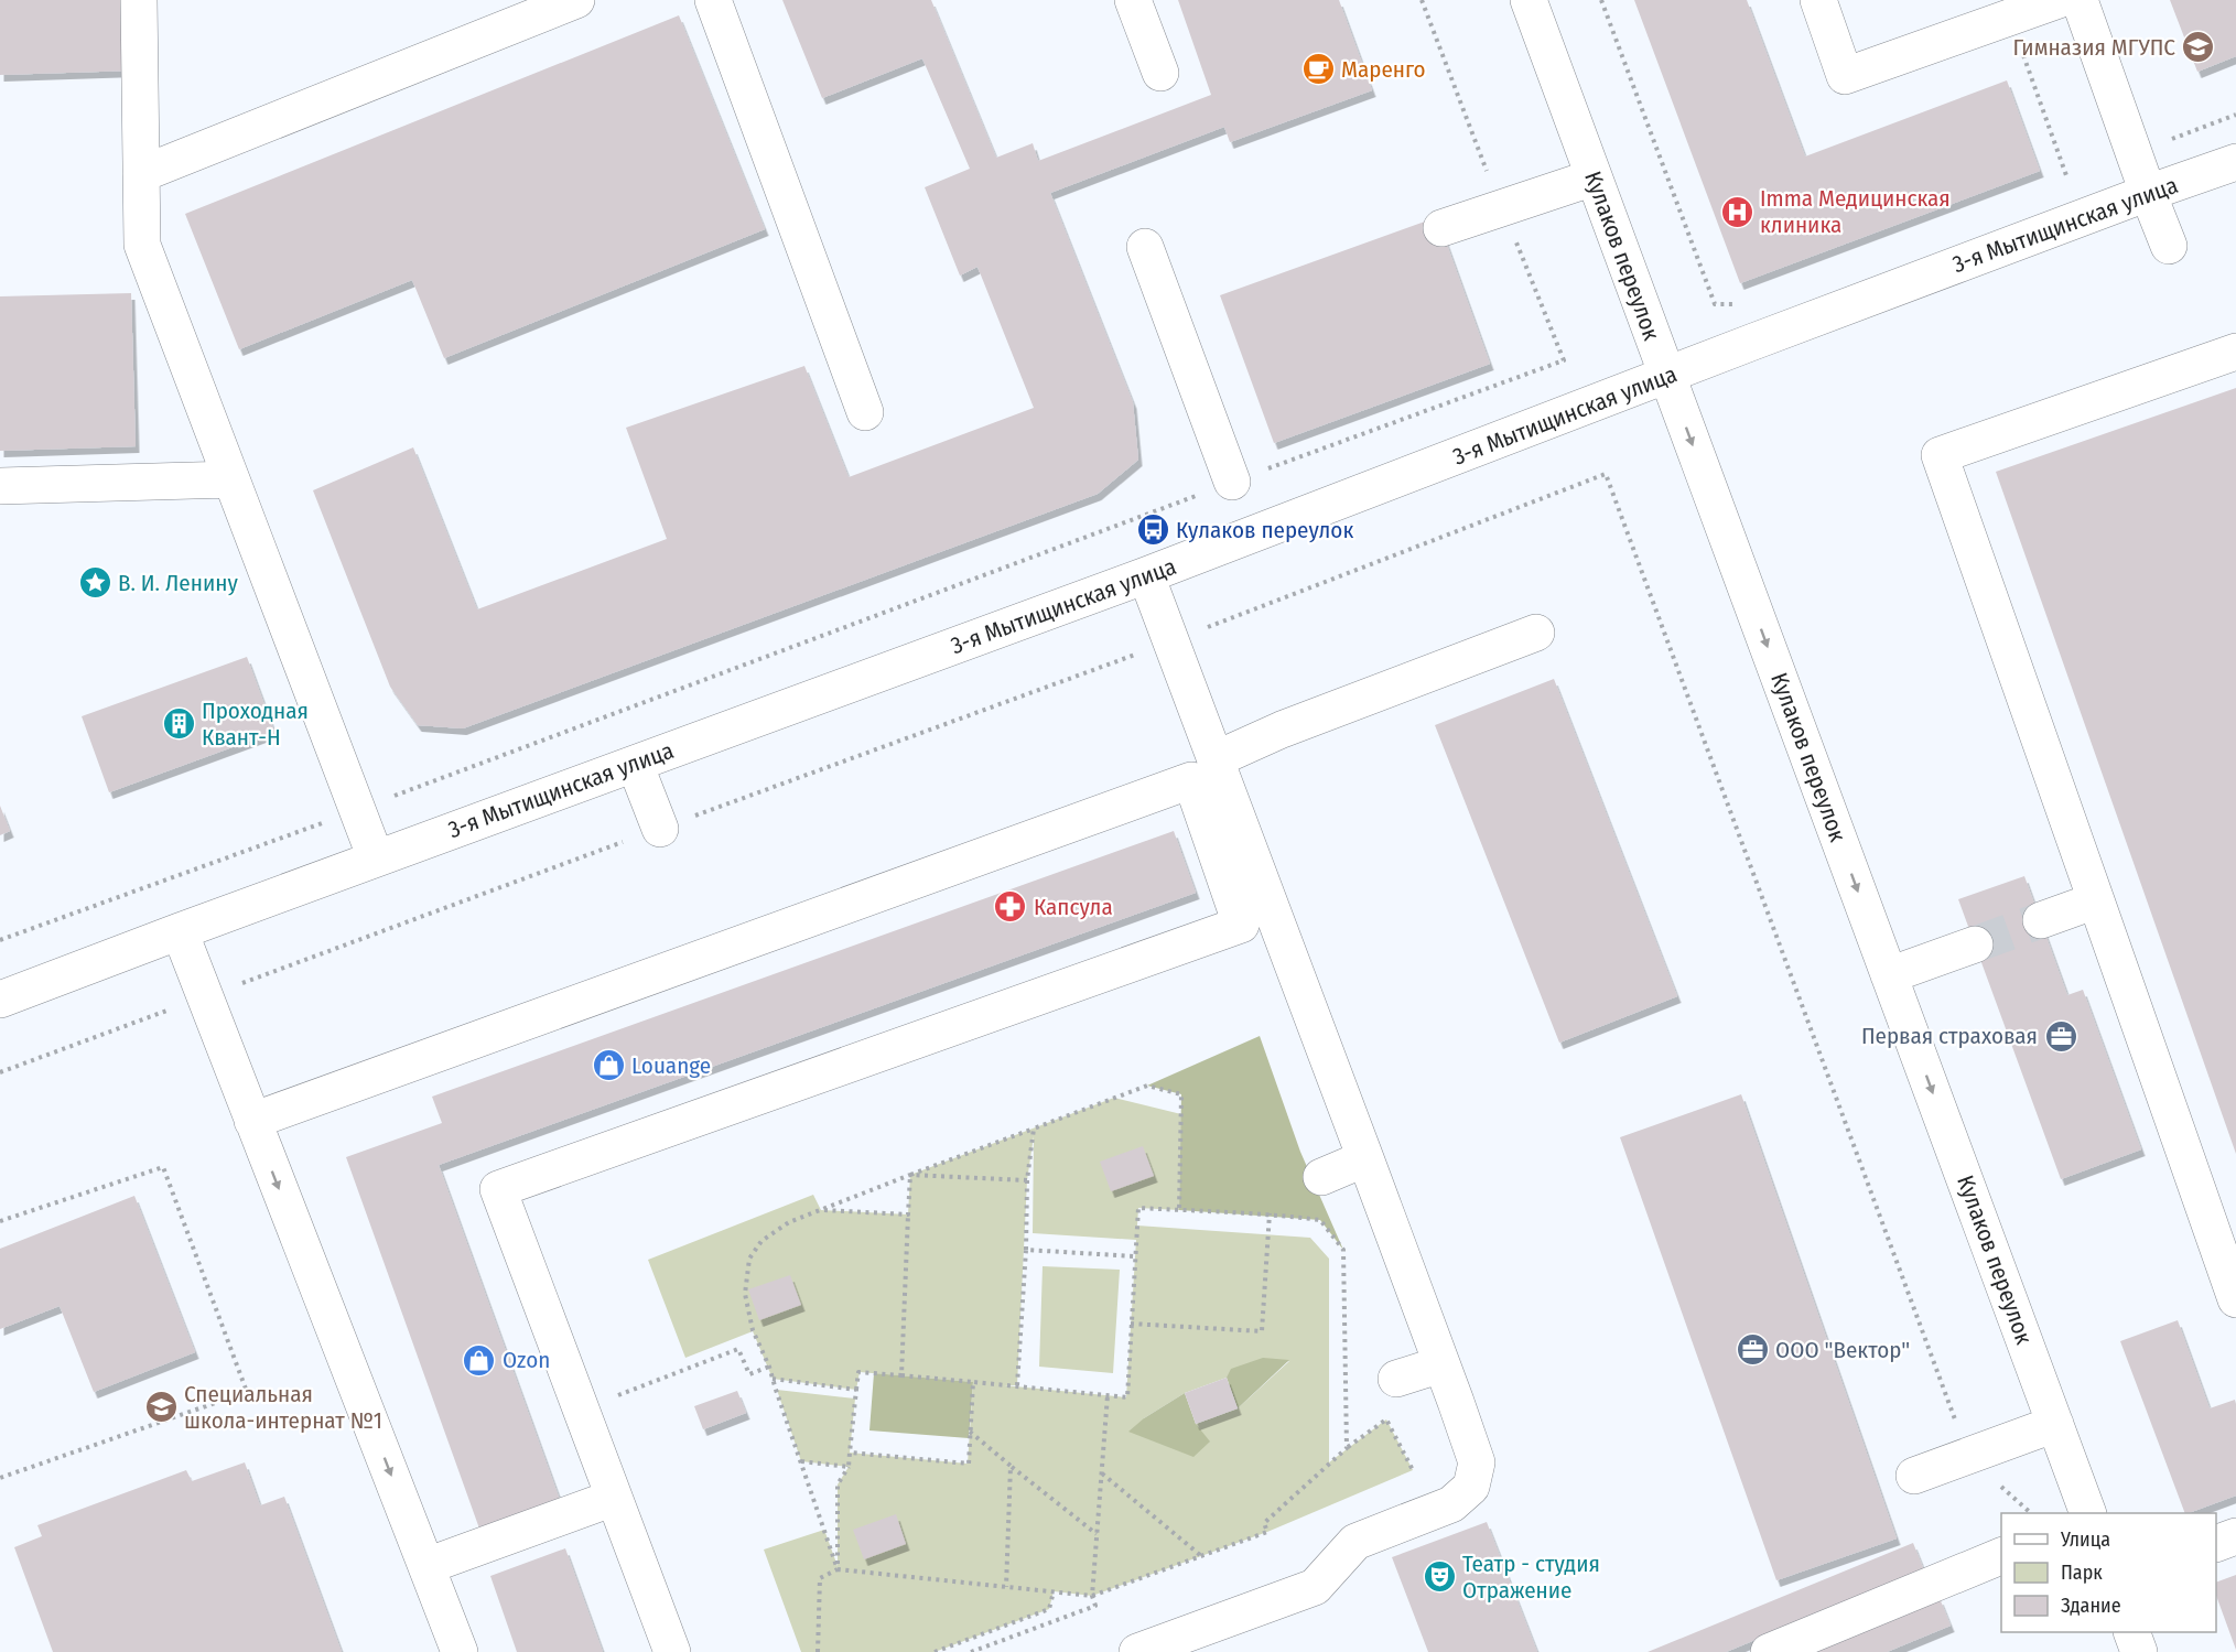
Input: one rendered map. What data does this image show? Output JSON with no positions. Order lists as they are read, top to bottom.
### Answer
{
  "streets": {
    "street": ["3-я Мытищинская улица", "Кулаков переулок"]
  },
  "crossings": [
    ["3-я Мытищинская улица", "Кулаков переулок"]
  ],
  "places": {
    "school or university": ["Гимназия МГУПС", "Специальная школа-интернат №1"],
    "cafe": ["Маренго"],
    "hospital": ["Imma Медицинская клиника"],
    "bus stop": ["Кулаков переулок"],
    "place": ["В. И. Ленину"],
    "building": ["Проходная Квант-Н"],
    "pharmacy": ["Капсула"],
    "office": ["Первая страховая", "ООО \"Вектор\""],
    "shop": ["Louange", "Ozon"],
    "theatre": ["Театр - студия Отражение"]
  },
  "legend": ["Улица", "Парк", "Здание"]
}
